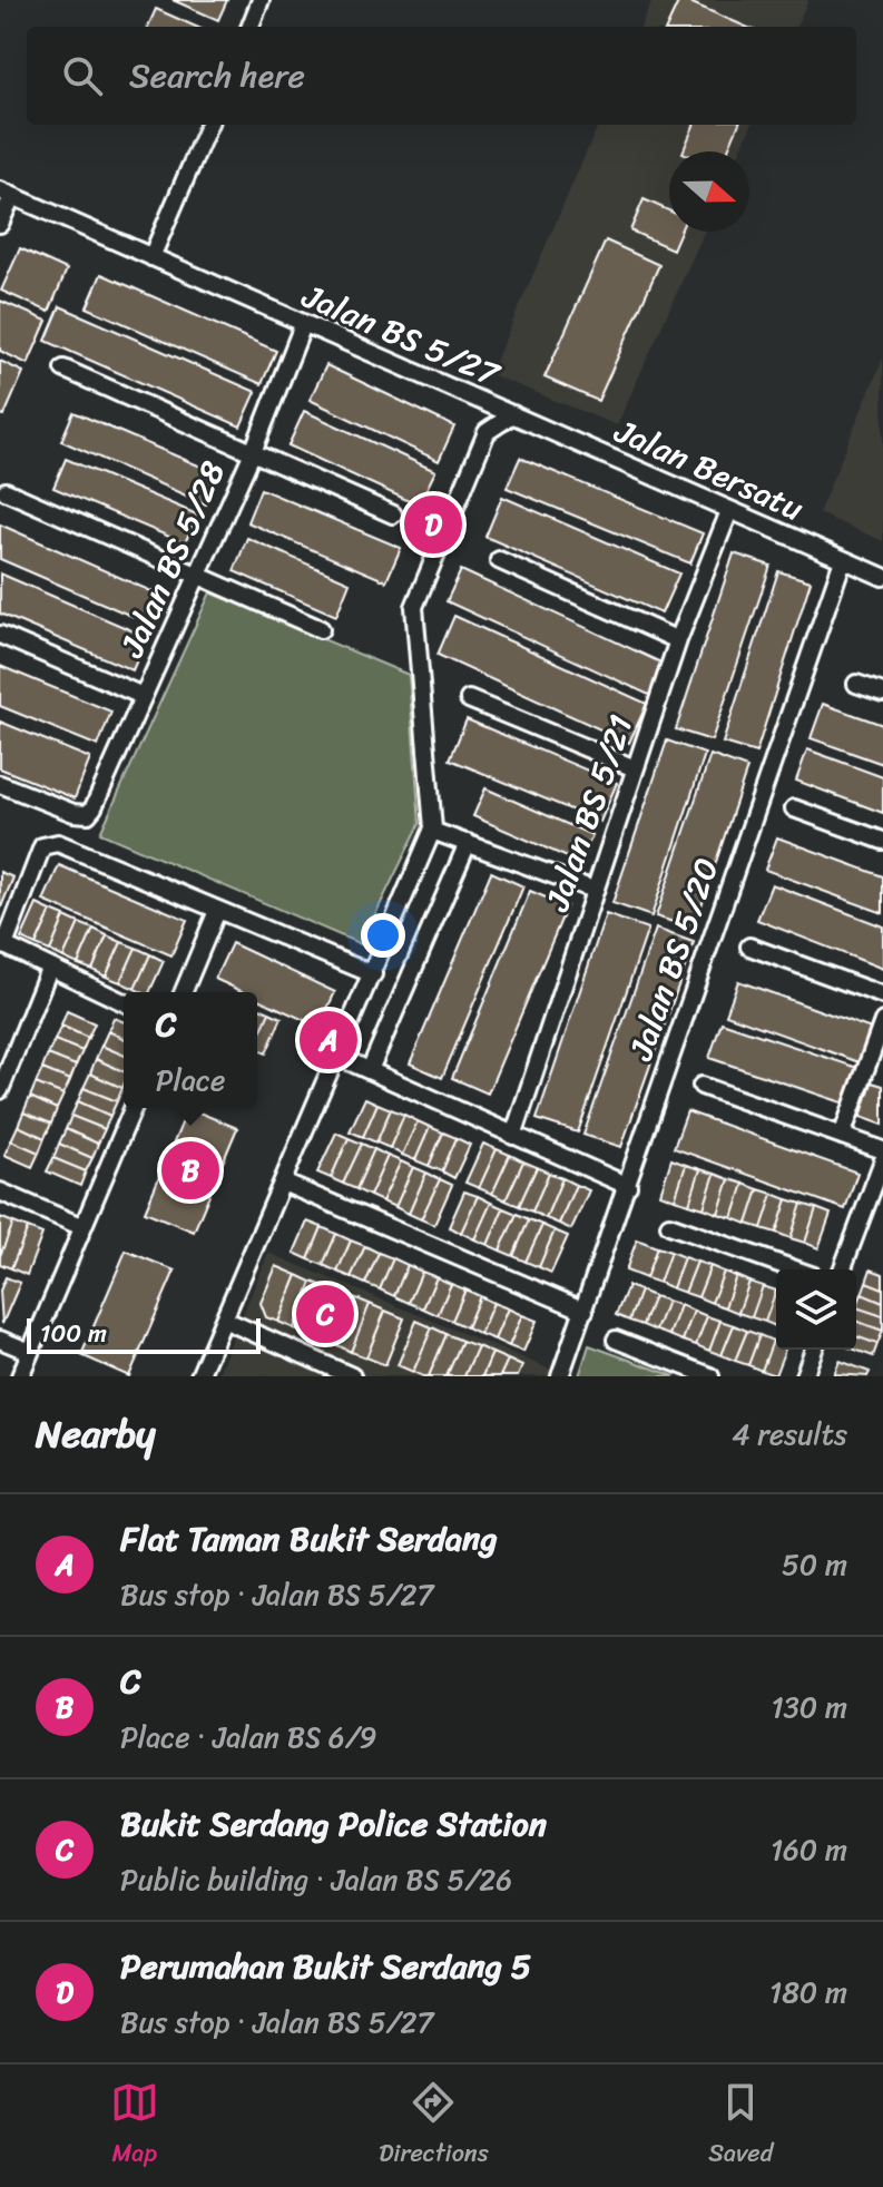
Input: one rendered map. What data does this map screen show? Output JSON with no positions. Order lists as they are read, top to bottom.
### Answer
{
  "streets": {
    "street": [
      "Jalan BS 5/27",
      "Jalan Bersatu",
      "Jalan BS 5/28",
      "Jalan BS 5/21",
      "Jalan BS 5/20"
    ]
  },
  "crossings": [
    ["Jalan BS 5/27", "Jalan Bersatu"],
    ["Jalan BS 5/27", "Jalan BS 5/28"],
    ["Jalan Bersatu", "Jalan BS 5/21"],
    ["Jalan Bersatu", "Jalan BS 5/20"]
  ],
  "scale_bar": "100 m",
  "north": "right",
  "page": {
    "search": "Search here",
    "pins": [
      "D",
      "A",
      "B",
      "C"
    ],
    "popup": ["C", "Place"],
    "scale": "100 m",
    "heading": ["Nearby", "4 results"],
    "list": [
      {
        "mark": "A",
        "name": "Flat Taman Bukit Serdang",
        "note": "Bus stop · Jalan BS 5/27",
        "value": "50 m"
      },
      {
        "mark": "B",
        "name": "C",
        "note": "Place · Jalan BS 6/9",
        "value": "130 m"
      },
      {
        "mark": "C",
        "name": "Bukit Serdang Police Station",
        "note": "Public building · Jalan BS 5/26",
        "value": "160 m"
      },
      {
        "mark": "D",
        "name": "Perumahan Bukit Serdang 5",
        "note": "Bus stop · Jalan BS 5/27",
        "value": "180 m"
      }
    ],
    "nav": ["Map", "Directions", "Saved"]
  }
}
